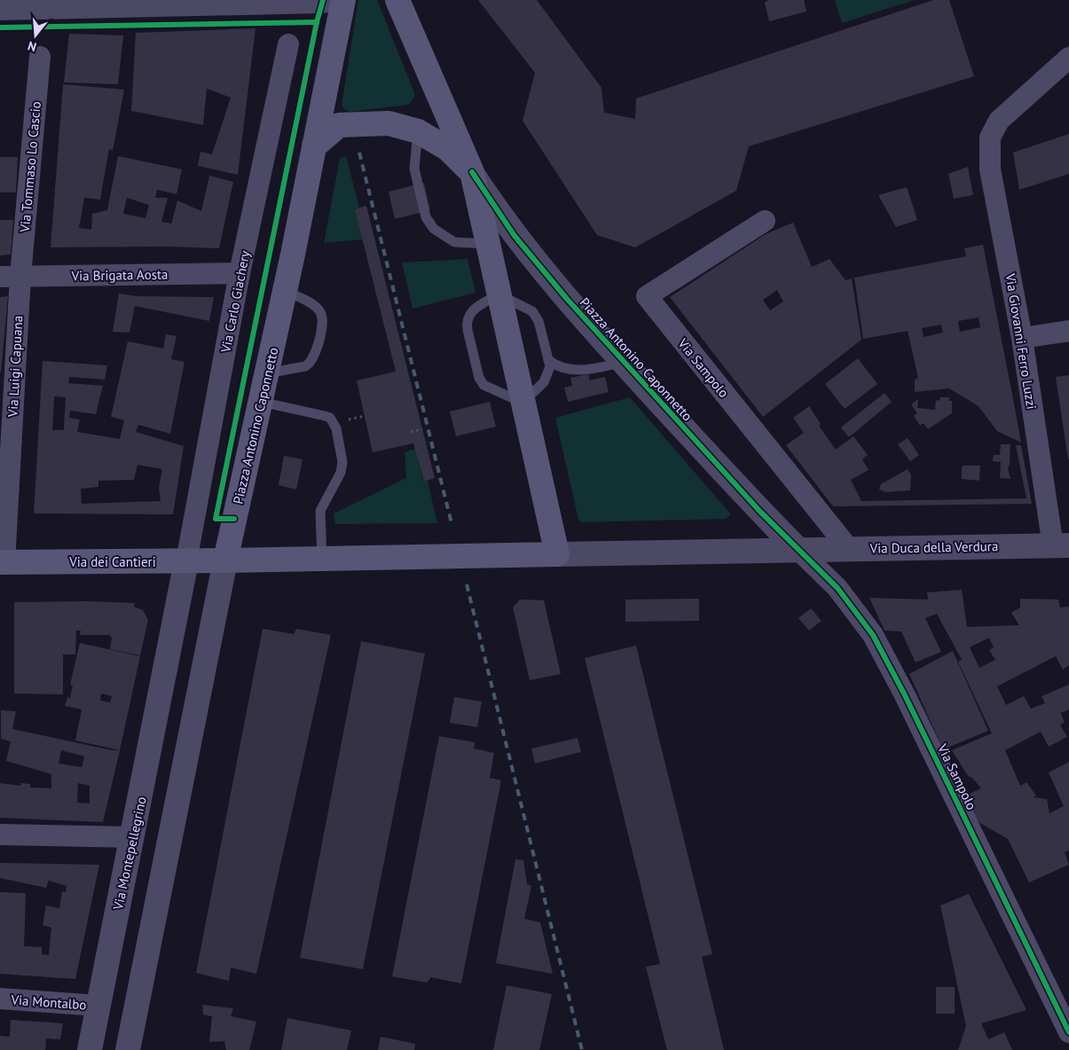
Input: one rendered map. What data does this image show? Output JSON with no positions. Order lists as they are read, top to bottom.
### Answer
{
  "streets": {
    "main road": ["Piazza Antonino Caponnetto", "Via dei Cantieri"],
    "street": [
      "Via Tommaso Lo Cascio",
      "Via Brigata Aosta",
      "Via Carlo Giachery",
      "Via Giovanni Ferro Luzzi",
      "Via Luigi Capuana",
      "Via Sampolo",
      "Via Duca della Verdura",
      "Via Montepellegrino",
      "Via Montalbo"
    ]
  },
  "crossings": [
    ["Via Tommaso Lo Cascio", "Via Brigata Aosta"],
    ["Via Tommaso Lo Cascio", "Via Luigi Capuana"],
    ["Via Brigata Aosta", "Via Carlo Giachery"],
    ["Via Brigata Aosta", "Via Luigi Capuana"],
    ["Via Carlo Giachery", "Via dei Cantieri"],
    ["Via Carlo Giachery", "Via Montepellegrino"],
    ["Via Giovanni Ferro Luzzi", "Via Duca della Verdura"],
    ["Piazza Antonino Caponnetto", "Via Sampolo"],
    ["Piazza Antonino Caponnetto", "Via Duca della Verdura"],
    ["Piazza Antonino Caponnetto", "Via dei Cantieri"],
    ["Via Luigi Capuana", "Via dei Cantieri"],
    ["Via Sampolo", "Via Duca della Verdura"],
    ["Via dei Cantieri", "Via Montepellegrino"],
    ["Via Montepellegrino", "Via Montalbo"]
  ],
  "north": "bottom"
}
